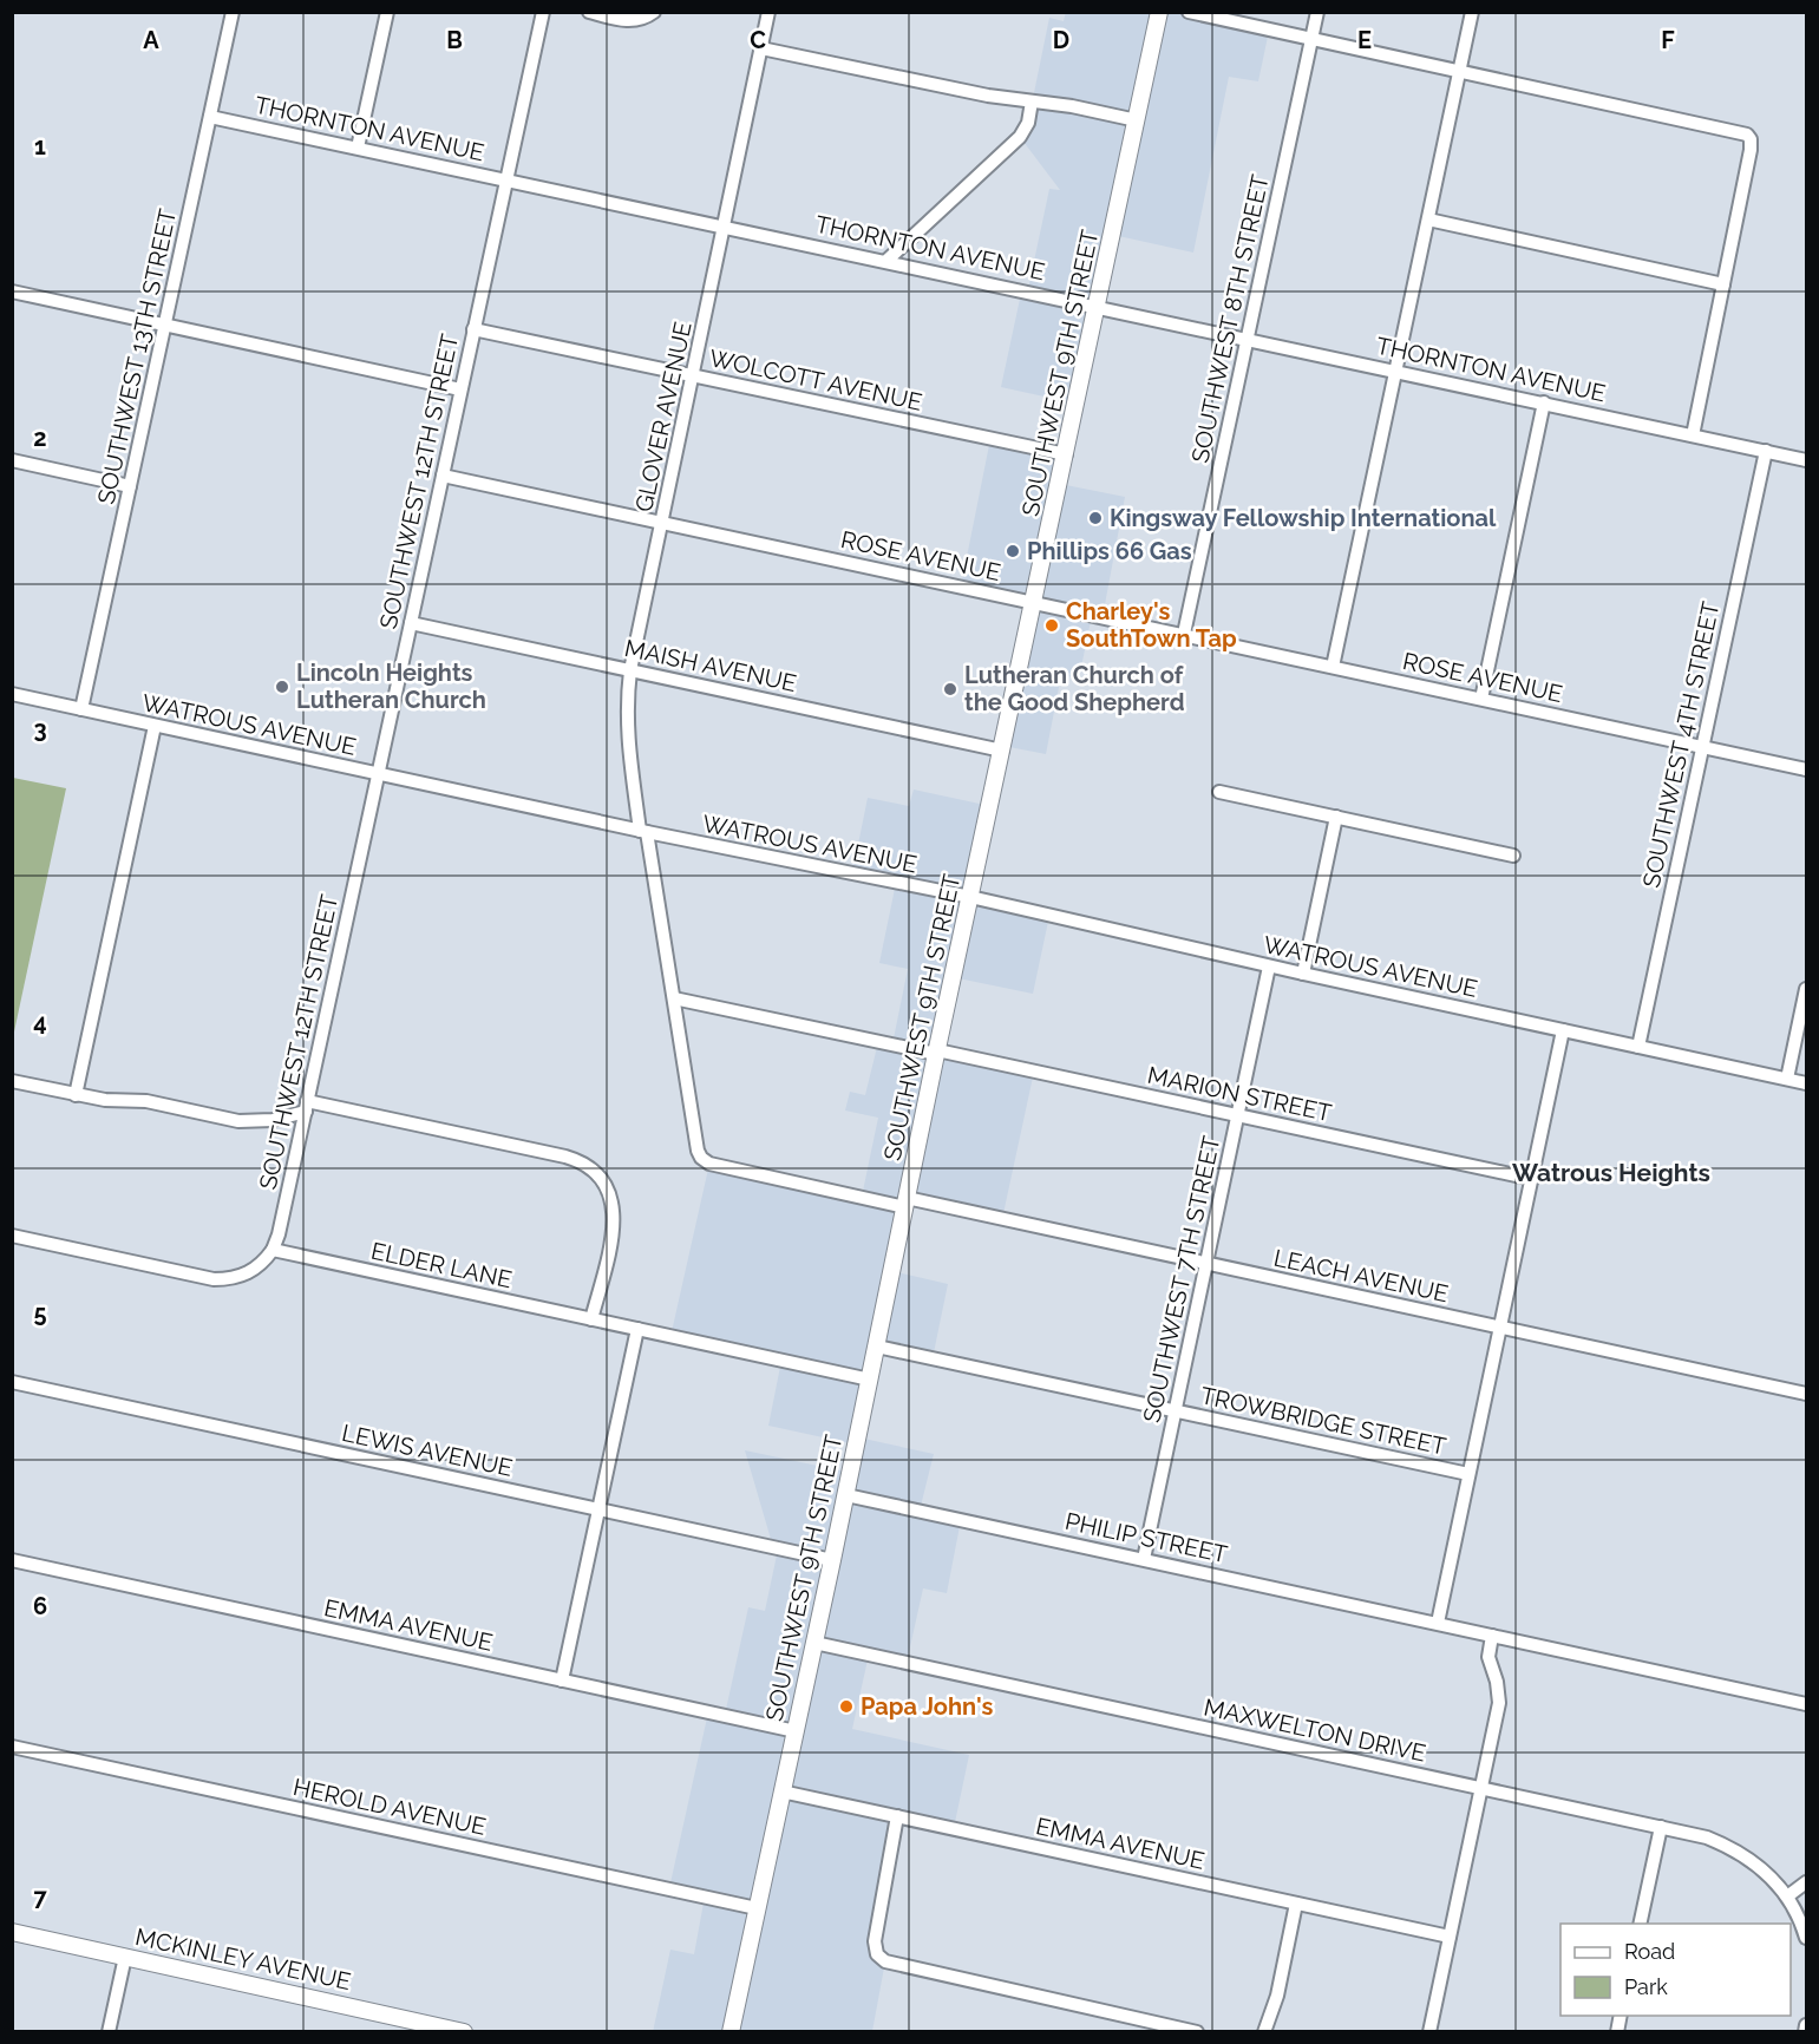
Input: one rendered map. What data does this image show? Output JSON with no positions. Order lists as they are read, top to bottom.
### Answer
{
  "streets": {
    "main road": ["SOUTHWEST 9TH STREET", "MCKINLEY AVENUE"],
    "street": [
      "THORNTON AVENUE",
      "SOUTHWEST 8TH STREET",
      "SOUTHWEST 13TH STREET",
      "WOLCOTT AVENUE",
      "GLOVER AVENUE",
      "SOUTHWEST 12TH STREET",
      "ROSE AVENUE",
      "MAISH AVENUE",
      "WATROUS AVENUE",
      "SOUTHWEST 4TH STREET",
      "MARION STREET",
      "ELDER LANE",
      "LEACH AVENUE",
      "SOUTHWEST 7TH STREET",
      "TROWBRIDGE STREET",
      "LEWIS AVENUE",
      "PHILIP STREET",
      "EMMA AVENUE",
      "MAXWELTON DRIVE",
      "HEROLD AVENUE"
    ]
  },
  "crossings": [
    ["THORNTON AVENUE", "SOUTHWEST 8TH STREET"],
    ["THORNTON AVENUE", "SOUTHWEST 13TH STREET"],
    ["THORNTON AVENUE", "SOUTHWEST 9TH STREET"],
    ["THORNTON AVENUE", "GLOVER AVENUE"],
    ["THORNTON AVENUE", "SOUTHWEST 12TH STREET"],
    ["THORNTON AVENUE", "SOUTHWEST 4TH STREET"],
    ["SOUTHWEST 8TH STREET", "ROSE AVENUE"],
    ["SOUTHWEST 13TH STREET", "WATROUS AVENUE"],
    ["SOUTHWEST 9TH STREET", "WOLCOTT AVENUE"],
    ["SOUTHWEST 9TH STREET", "ROSE AVENUE"],
    ["SOUTHWEST 9TH STREET", "MAISH AVENUE"],
    ["SOUTHWEST 9TH STREET", "WATROUS AVENUE"],
    ["SOUTHWEST 9TH STREET", "MARION STREET"],
    ["SOUTHWEST 9TH STREET", "ELDER LANE"],
    ["SOUTHWEST 9TH STREET", "LEACH AVENUE"],
    ["SOUTHWEST 9TH STREET", "TROWBRIDGE STREET"],
    ["SOUTHWEST 9TH STREET", "LEWIS AVENUE"],
    ["SOUTHWEST 9TH STREET", "PHILIP STREET"],
    ["SOUTHWEST 9TH STREET", "EMMA AVENUE"],
    ["SOUTHWEST 9TH STREET", "MAXWELTON DRIVE"],
    ["SOUTHWEST 9TH STREET", "HEROLD AVENUE"],
    ["WOLCOTT AVENUE", "GLOVER AVENUE"],
    ["WOLCOTT AVENUE", "SOUTHWEST 12TH STREET"],
    ["GLOVER AVENUE", "ROSE AVENUE"],
    ["GLOVER AVENUE", "MAISH AVENUE"],
    ["GLOVER AVENUE", "WATROUS AVENUE"],
    ["GLOVER AVENUE", "MARION STREET"],
    ["GLOVER AVENUE", "LEACH AVENUE"],
    ["SOUTHWEST 12TH STREET", "ROSE AVENUE"],
    ["SOUTHWEST 12TH STREET", "MAISH AVENUE"],
    ["SOUTHWEST 12TH STREET", "WATROUS AVENUE"],
    ["SOUTHWEST 12TH STREET", "ELDER LANE"],
    ["ROSE AVENUE", "SOUTHWEST 4TH STREET"],
    ["WATROUS AVENUE", "SOUTHWEST 4TH STREET"],
    ["WATROUS AVENUE", "SOUTHWEST 7TH STREET"],
    ["MARION STREET", "SOUTHWEST 7TH STREET"],
    ["LEACH AVENUE", "SOUTHWEST 7TH STREET"],
    ["SOUTHWEST 7TH STREET", "TROWBRIDGE STREET"],
    ["SOUTHWEST 7TH STREET", "PHILIP STREET"]
  ],
  "districts": ["Watrous Heights"],
  "places": [
    "Kingsway Fellowship International",
    "Phillips 66 Gas",
    "Charley's SouthTown Tap",
    "Lincoln Heights Lutheran Church",
    "Lutheran Church of the Good Shepherd",
    "Papa John's"
  ],
  "legend": ["Road", "Park"],
  "grid": {
    "columns": [
      "A",
      "B",
      "C",
      "D",
      "E",
      "F"
    ],
    "rows": [
      "1",
      "2",
      "3",
      "4",
      "5",
      "6",
      "7"
    ]
  }
}
